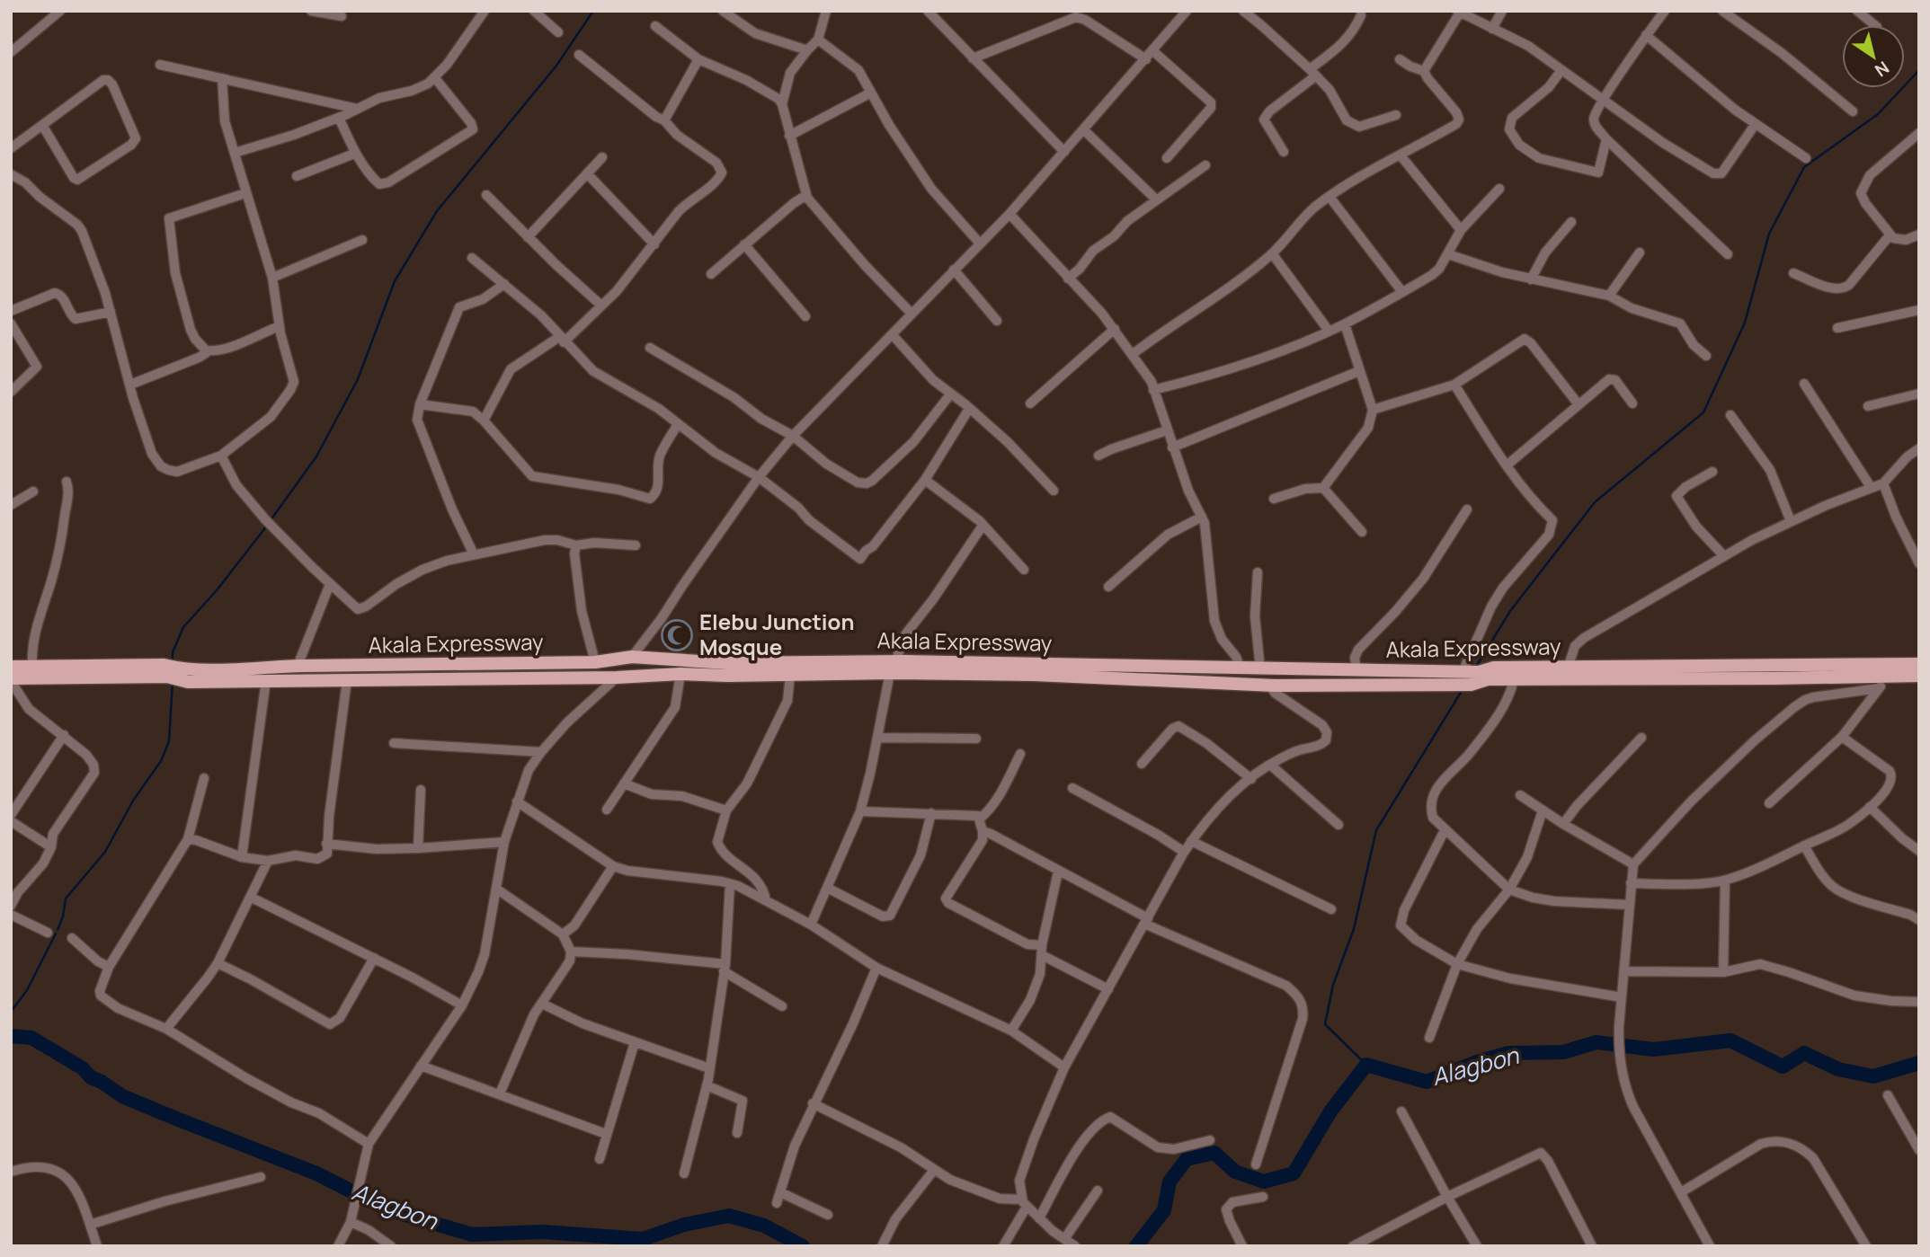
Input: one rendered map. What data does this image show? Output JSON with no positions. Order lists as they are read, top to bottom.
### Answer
{
  "streets": {
    "main road": ["Akala Expressway"]
  },
  "water": ["Alagbon"],
  "places": {
    "mosque": ["Elebu Junction Mosque"]
  },
  "north": "bottom right"
}
